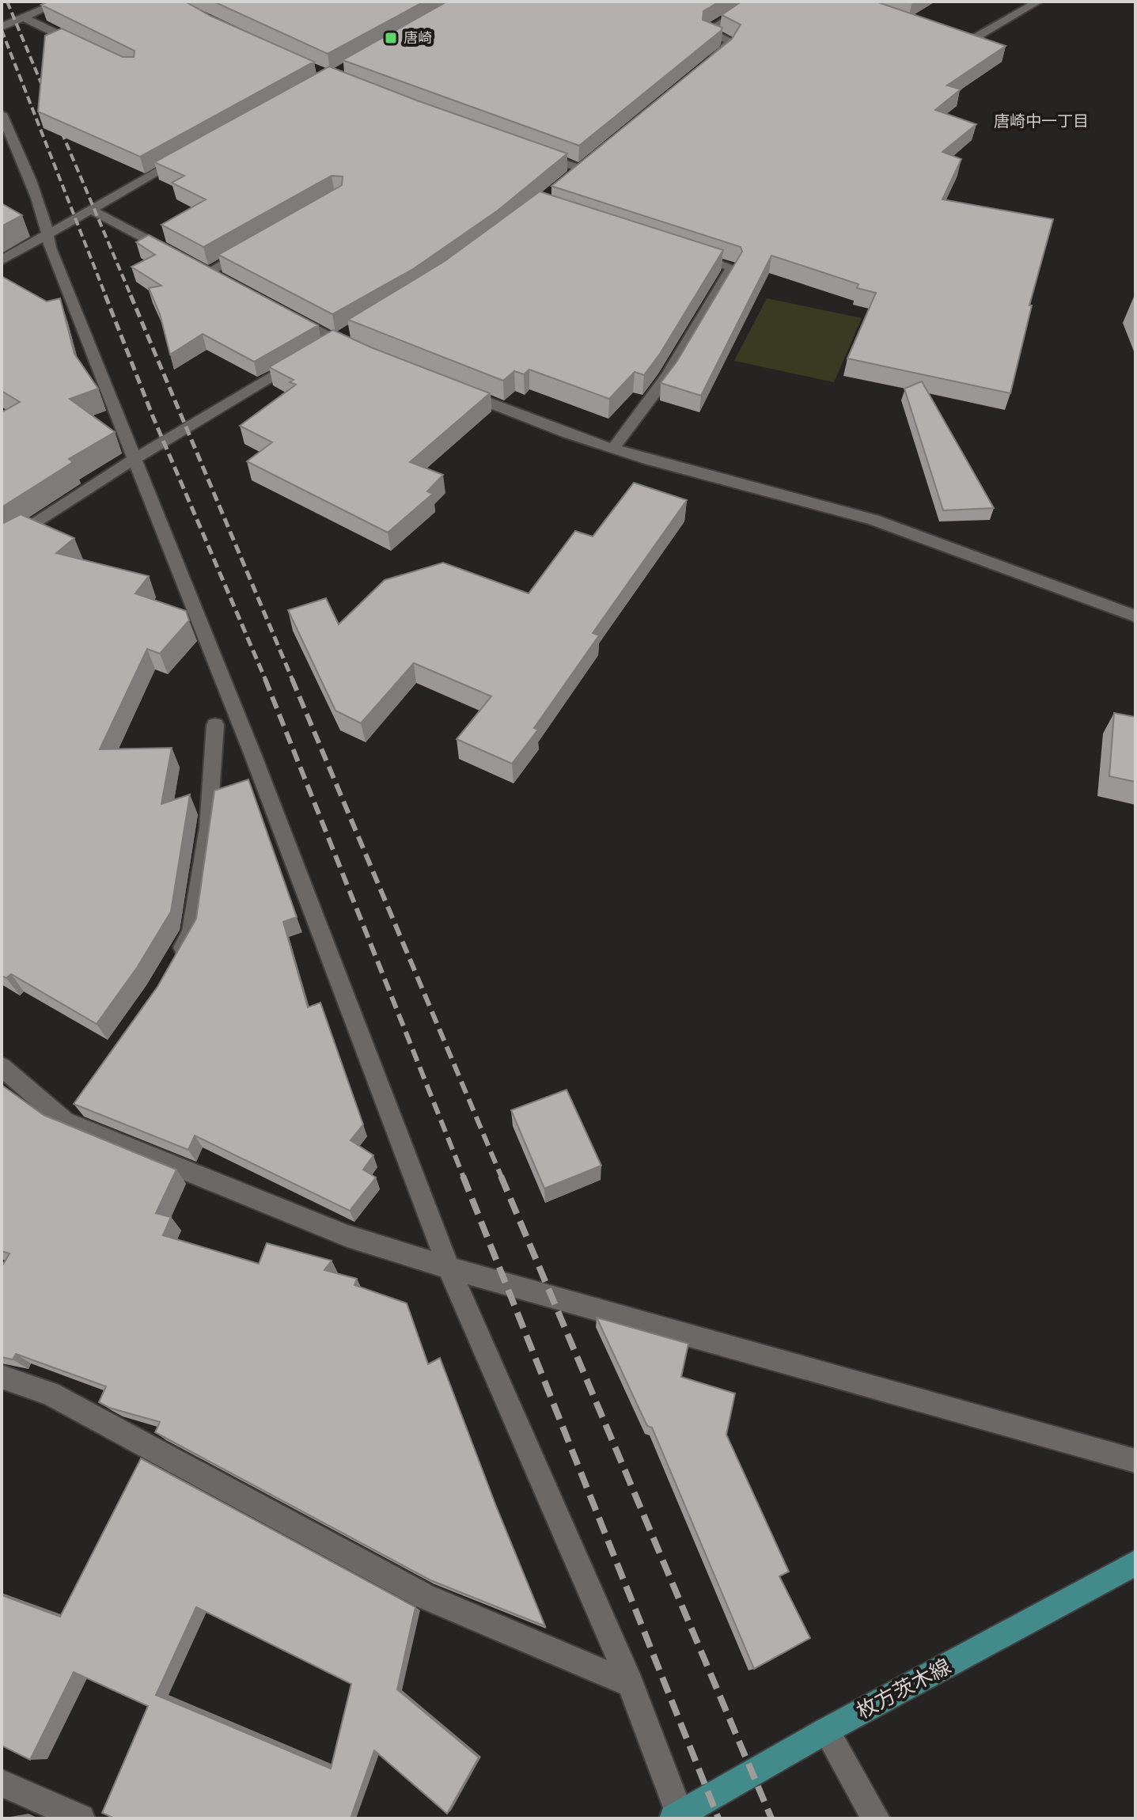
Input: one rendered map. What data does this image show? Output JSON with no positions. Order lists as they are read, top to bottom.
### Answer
{
  "streets": {
    "main road": ["枚方茨木線"]
  },
  "districts": ["唐崎中一丁目"],
  "places": {
    "transit": ["唐崎"]
  }
}
